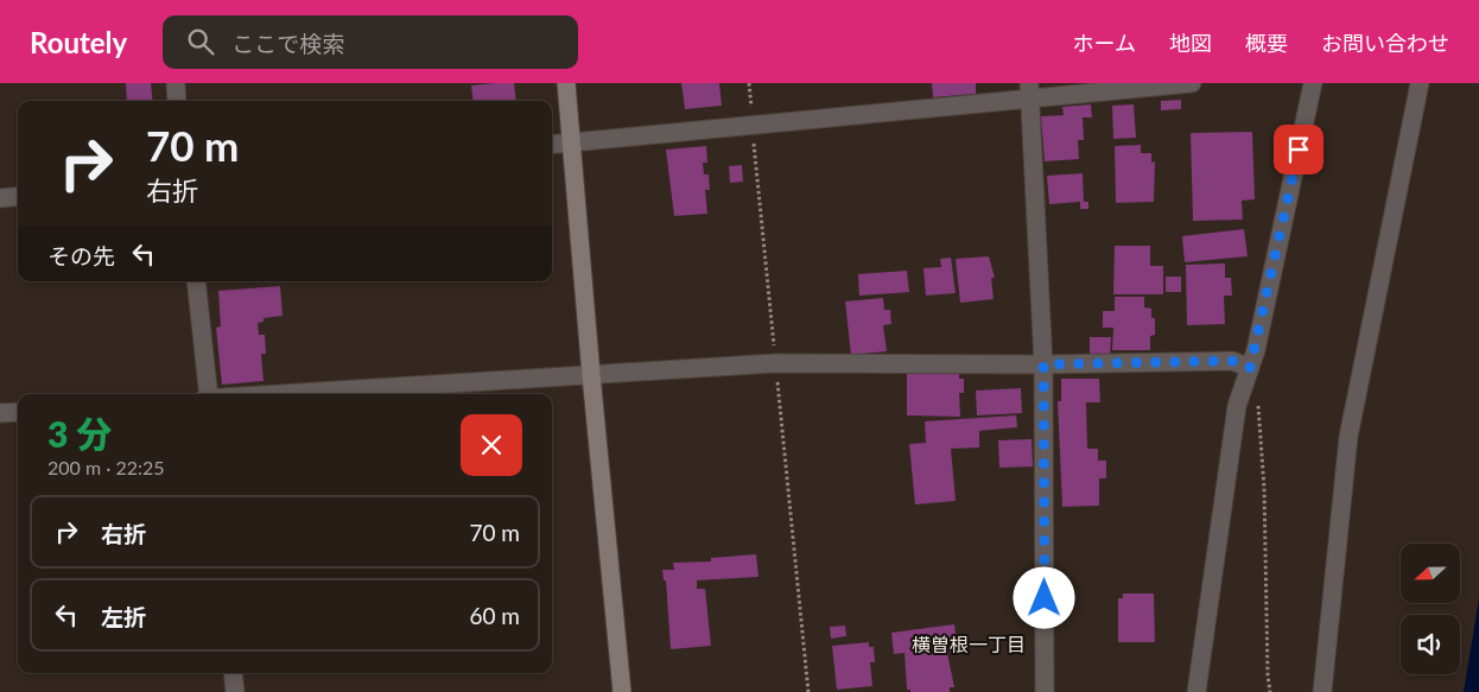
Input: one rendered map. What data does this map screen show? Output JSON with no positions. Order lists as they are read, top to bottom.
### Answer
{
  "districts": ["横曽根一丁目"],
  "north": "left",
  "page": {
    "header": "Routely",
    "search": "ここで検索",
    "nav": [
      "ホーム",
      "地図",
      "概要",
      "お問い合わせ"
    ],
    "turn": ["70 m", "右折"],
    "then": "その先",
    "heading": ["3 分", "200 m · 22:25"],
    "list": [
      {
        "name": "右折",
        "value": "70 m"
      },
      {
        "name": "左折",
        "value": "60 m"
      }
    ]
  }
}
